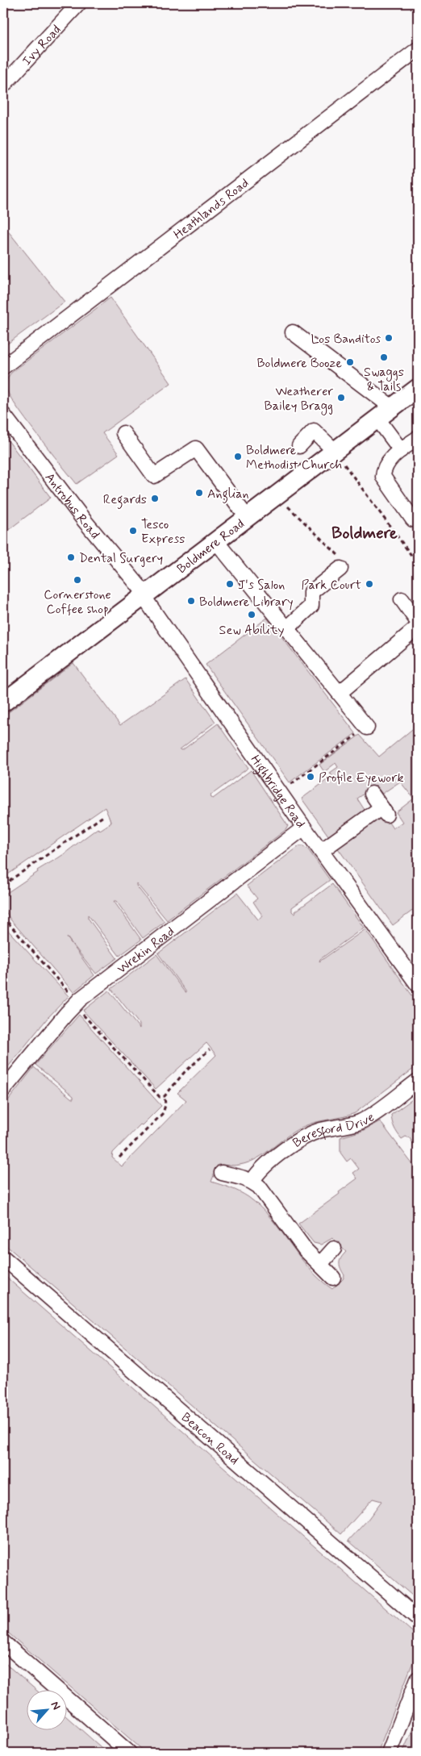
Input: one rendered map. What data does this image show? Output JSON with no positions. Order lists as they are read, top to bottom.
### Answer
{
  "streets": {
    "main road": ["Boldmere Road"],
    "street": [
      "Ivy Road",
      "Heathlands Road",
      "Antrobus Road",
      "Highbridge Road",
      "Wrekin Road",
      "Beresford Drive",
      "Beacon Road"
    ]
  },
  "crossings": [
    ["Antrobus Road", "Boldmere Road"],
    ["Antrobus Road", "Highbridge Road"],
    ["Boldmere Road", "Highbridge Road"],
    ["Highbridge Road", "Wrekin Road"]
  ],
  "districts": ["Boldmere"],
  "places": [
    "Los Banditos",
    "Swaggs & Tails",
    "Boldmere Booze",
    "Weatherer Bailey Bragg",
    "Boldmere Methodist Church",
    "Anglian",
    "Regards",
    "Tesco Express",
    "Dental Surgery",
    "Cornerstone Coffee shop",
    "J's Salon",
    "Park Court",
    "Boldmere Library",
    "Sew Ability",
    "Profile Eyework"
  ],
  "north": "top right"
}
